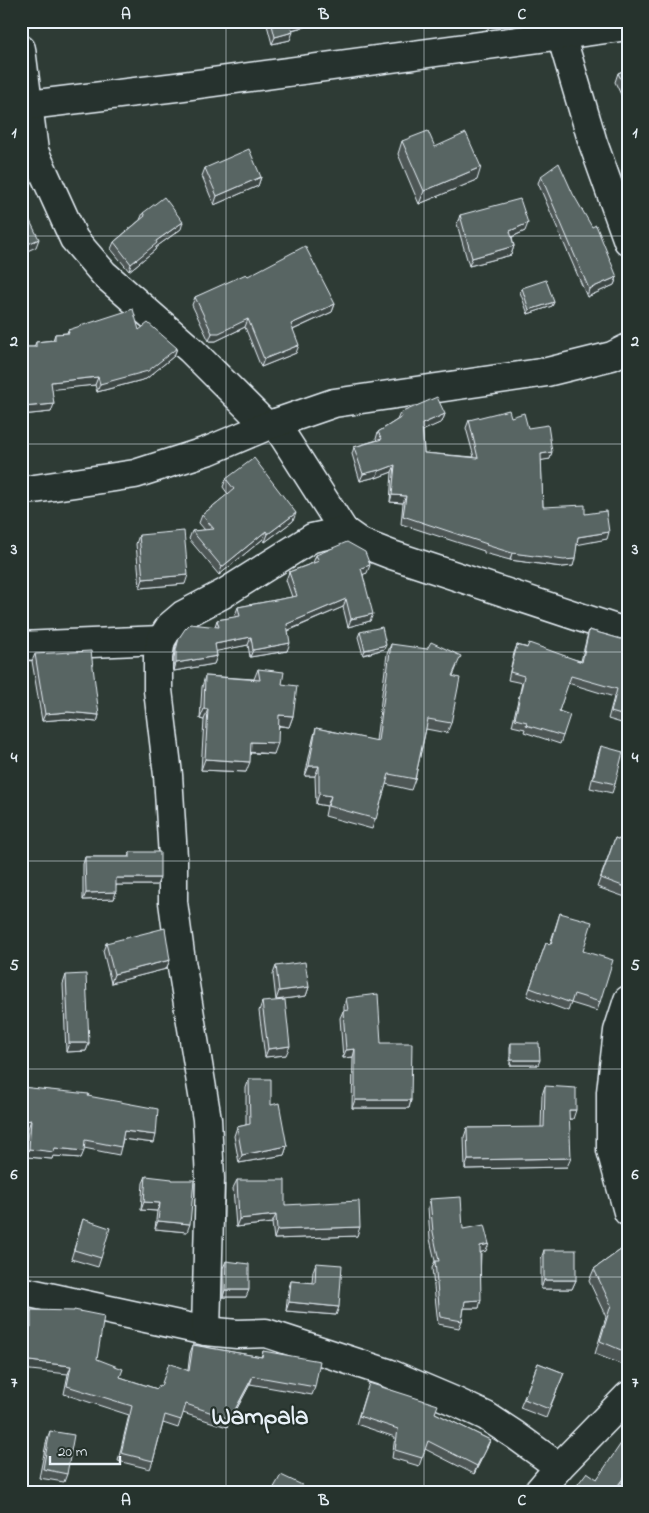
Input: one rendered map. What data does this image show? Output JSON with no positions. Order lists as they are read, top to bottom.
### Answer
{
  "districts": ["Wampala"],
  "scale_bar": "20 m",
  "grid": {
    "columns": ["A", "B", "C"],
    "rows": [
      "1",
      "2",
      "3",
      "4",
      "5",
      "6",
      "7"
    ]
  }
}
